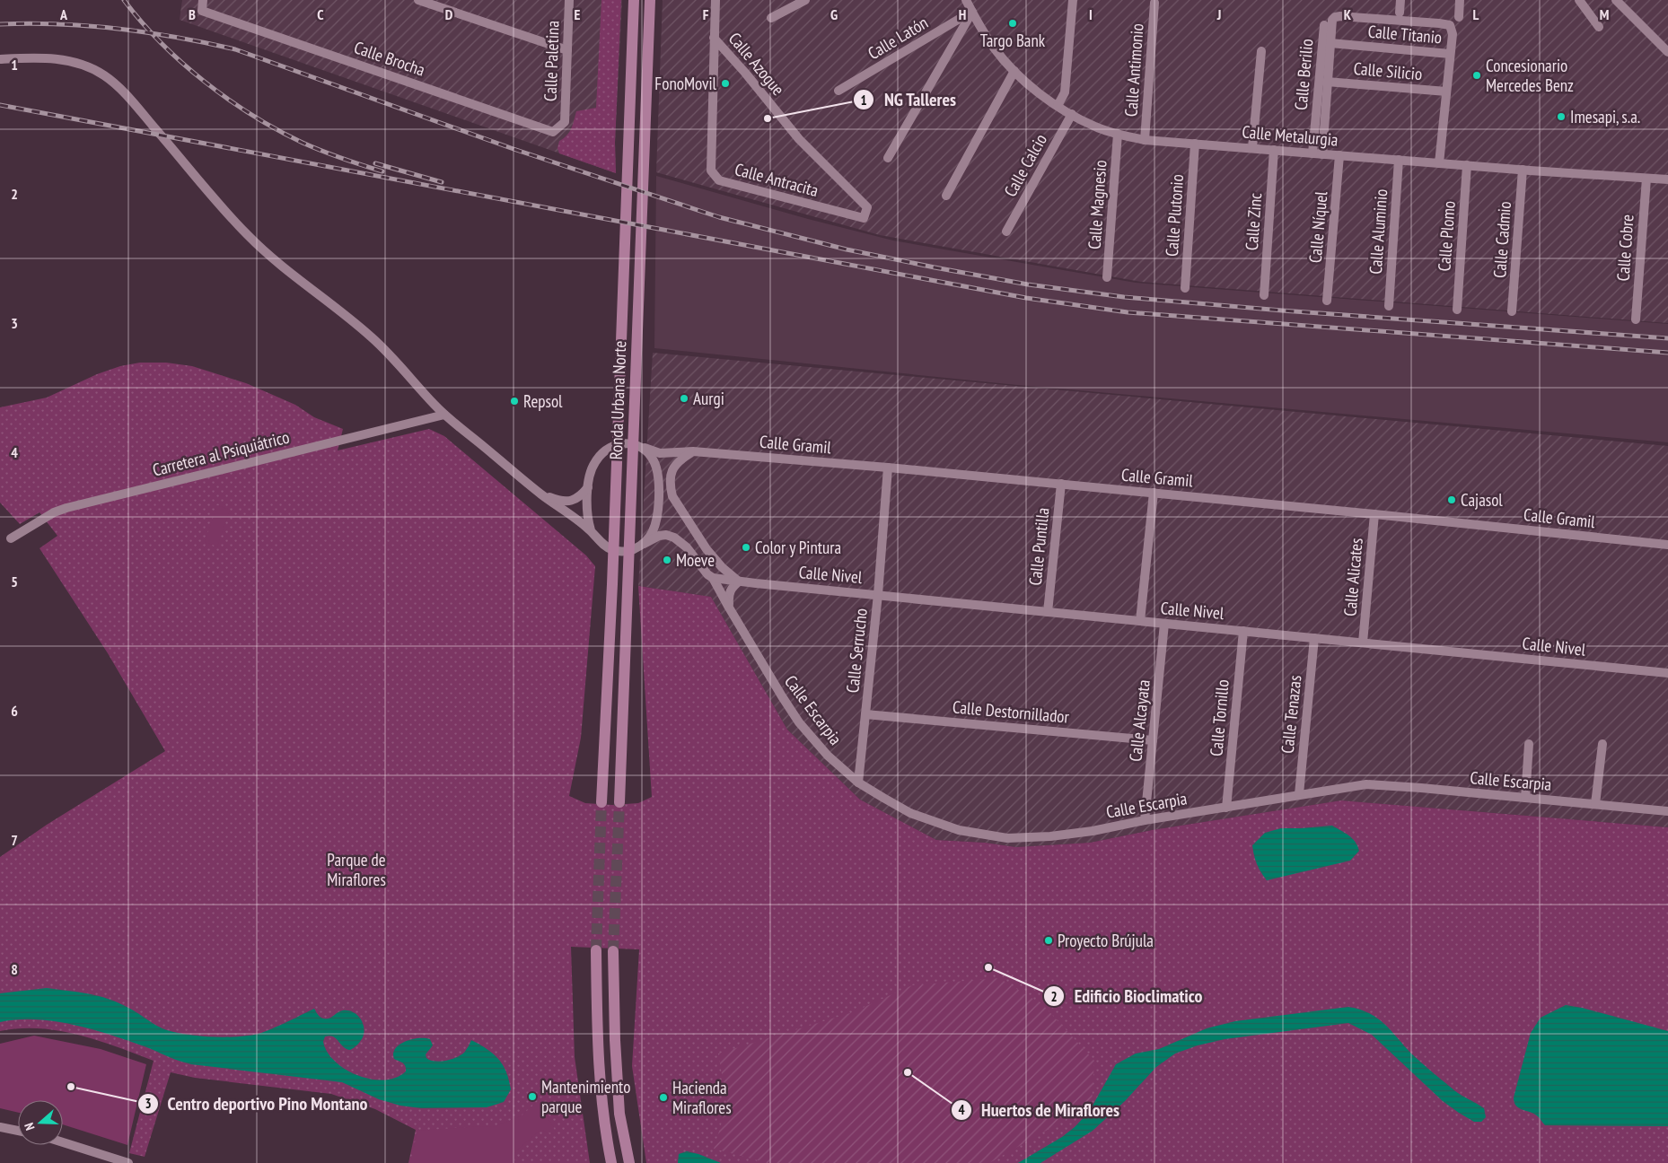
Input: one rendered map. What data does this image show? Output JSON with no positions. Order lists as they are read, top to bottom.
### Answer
{
  "streets": {
    "main road": ["Ronda Urbana Norte"],
    "street": [
      "Calle Titanio",
      "Calle Latón",
      "Calle Brocha",
      "Calle Paletina",
      "Calle Azogue",
      "Calle Antimonio",
      "Calle Silicio",
      "Calle Berilio",
      "Calle Metalurgia",
      "Calle Calcio",
      "Calle Antracita",
      "Calle Magnesio",
      "Calle Plutonio",
      "Calle Zinc",
      "Calle Níquel",
      "Calle Aluminio",
      "Calle Plomo",
      "Calle Cadmio",
      "Calle Cobre",
      "Calle Gramil",
      "Carretera al Psiquiátrico",
      "Calle Puntilla",
      "Calle Nivel",
      "Calle Alicates",
      "Calle Serrucho",
      "Calle Escarpia",
      "Calle Destornillador",
      "Calle Tenazas",
      "Calle Tornillo",
      "Calle Alcayata"
    ]
  },
  "crossings": [
    ["Calle Latón", "Calle Metalurgia"],
    ["Calle Brocha", "Calle Paletina"],
    ["Calle Azogue", "Calle Antracita"],
    ["Calle Antimonio", "Calle Metalurgia"],
    ["Calle Berilio", "Calle Metalurgia"],
    ["Calle Metalurgia", "Calle Calcio"],
    ["Calle Metalurgia", "Calle Magnesio"],
    ["Calle Metalurgia", "Calle Plutonio"],
    ["Calle Metalurgia", "Calle Zinc"],
    ["Calle Metalurgia", "Calle Níquel"],
    ["Calle Metalurgia", "Calle Aluminio"],
    ["Calle Metalurgia", "Calle Plomo"],
    ["Calle Metalurgia", "Calle Cadmio"],
    ["Calle Metalurgia", "Calle Cobre"],
    ["Ronda Urbana Norte", "Calle Gramil"],
    ["Calle Gramil", "Calle Puntilla"],
    ["Calle Gramil", "Calle Alicates"],
    ["Calle Gramil", "Calle Serrucho"],
    ["Calle Puntilla", "Calle Nivel"],
    ["Calle Nivel", "Calle Alicates"],
    ["Calle Nivel", "Calle Serrucho"],
    ["Calle Nivel", "Calle Escarpia"],
    ["Calle Nivel", "Calle Tenazas"],
    ["Calle Nivel", "Calle Tornillo"],
    ["Calle Nivel", "Calle Alcayata"],
    ["Calle Serrucho", "Calle Escarpia"],
    ["Calle Serrucho", "Calle Destornillador"],
    ["Calle Escarpia", "Calle Tenazas"],
    ["Calle Escarpia", "Calle Tornillo"],
    ["Calle Escarpia", "Calle Alcayata"],
    ["Calle Destornillador", "Calle Alcayata"]
  ],
  "parks": ["Parque de Miraflores"],
  "places": [
    "Targo Bank",
    "Concesionario Mercedes Benz",
    "FonoMovil",
    "Imesapi, s.a.",
    "NG Talleres",
    "Aurgi",
    "Repsol",
    "Cajasol",
    "Color y Pintura",
    "Moeve",
    "Proyecto Brújula",
    "Edificio Bioclimatico",
    "Huertos de Miraflores",
    "Centro deportivo Pino Montano",
    "Mantenimiento parque",
    "Hacienda Miraflores"
  ],
  "north": "left",
  "grid": {
    "columns": [
      "A",
      "B",
      "C",
      "D",
      "E",
      "F",
      "G",
      "H",
      "I",
      "J",
      "K",
      "L",
      "M"
    ],
    "rows": [
      "1",
      "2",
      "3",
      "4",
      "5",
      "6",
      "7",
      "8"
    ]
  }
}
